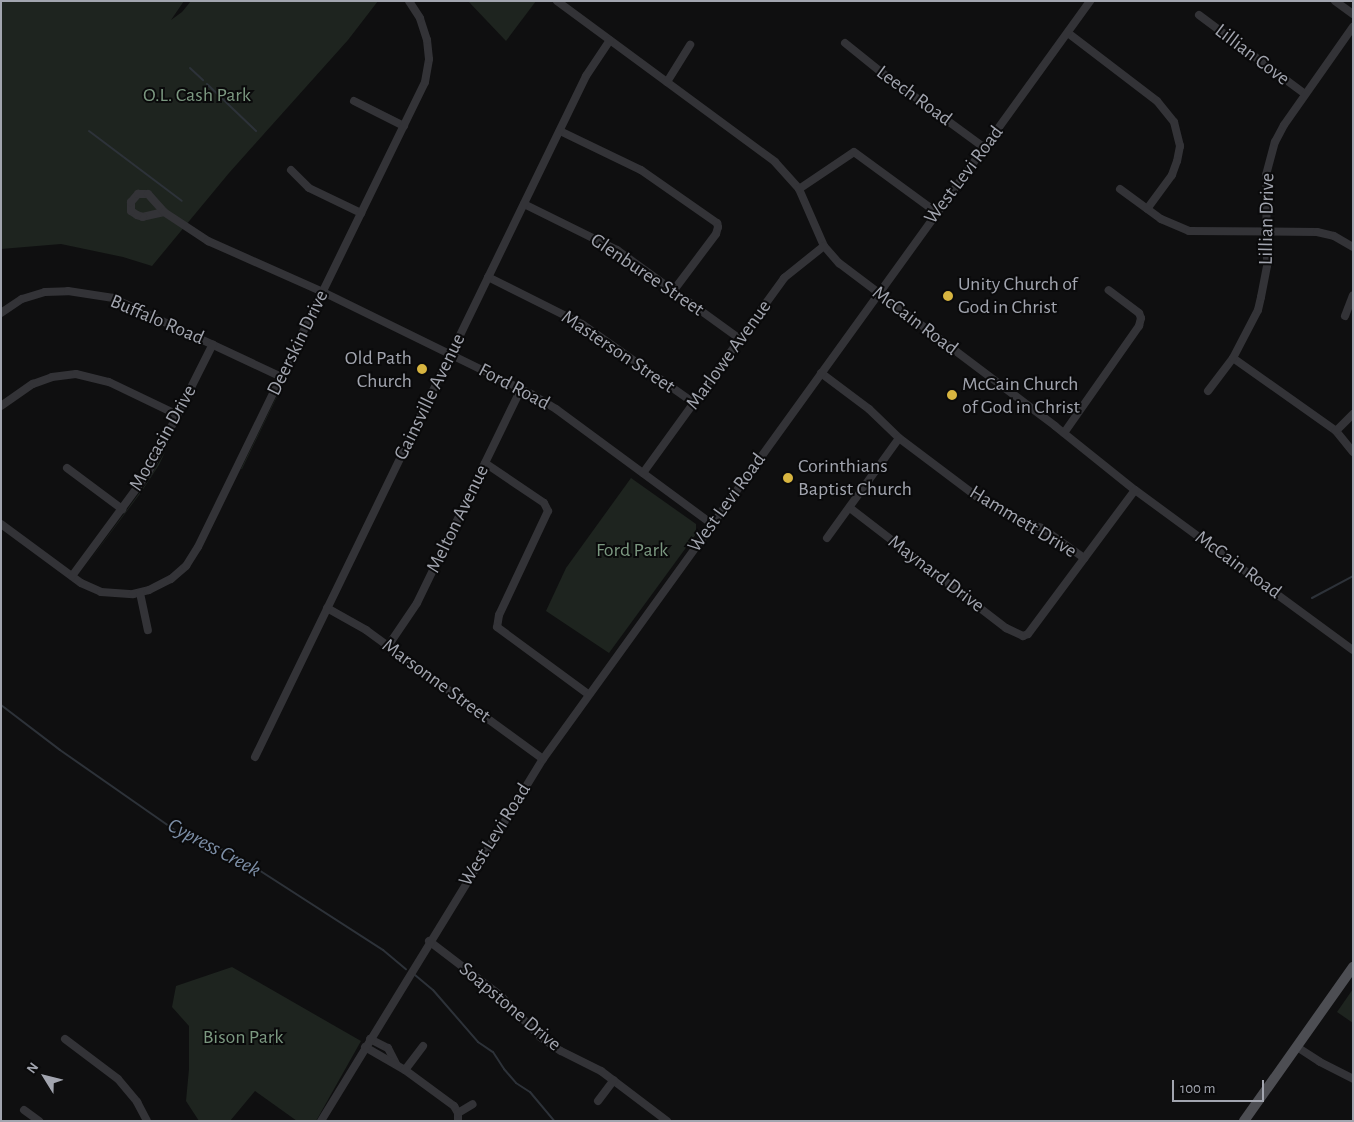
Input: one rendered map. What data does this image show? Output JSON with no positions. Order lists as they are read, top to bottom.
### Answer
{
  "streets": {
    "street": [
      "Lillian Cove",
      "Leech Road",
      "West Levi Road",
      "Lillian Drive",
      "Glenburee Street",
      "Buffalo Road",
      "McCain Road",
      "Deerskin Drive",
      "Masterson Street",
      "Marlowe Avenue",
      "Ford Road",
      "Gainsville Avenue",
      "Moccasin Drive",
      "Melton Avenue",
      "Hammett Drive",
      "Maynard Drive",
      "Marsonne Street",
      "Soapstone Drive"
    ]
  },
  "crossings": [
    ["Lillian Cove", "Lillian Drive"],
    ["Leech Road", "West Levi Road"],
    ["West Levi Road", "McCain Road"],
    ["West Levi Road", "Ford Road"],
    ["West Levi Road", "Hammett Drive"],
    ["West Levi Road", "Marsonne Street"],
    ["West Levi Road", "Soapstone Drive"],
    ["Glenburee Street", "Marlowe Avenue"],
    ["Glenburee Street", "Gainsville Avenue"],
    ["Buffalo Road", "Deerskin Drive"],
    ["Buffalo Road", "Moccasin Drive"],
    ["McCain Road", "Marlowe Avenue"],
    ["McCain Road", "Gainsville Avenue"],
    ["Deerskin Drive", "Ford Road"],
    ["Deerskin Drive", "Moccasin Drive"],
    ["Masterson Street", "Marlowe Avenue"],
    ["Masterson Street", "Gainsville Avenue"],
    ["Marlowe Avenue", "Ford Road"],
    ["Ford Road", "Gainsville Avenue"],
    ["Ford Road", "Melton Avenue"],
    ["Gainsville Avenue", "Marsonne Street"],
    ["Melton Avenue", "Marsonne Street"],
    ["Hammett Drive", "Maynard Drive"]
  ],
  "water": ["Cypress Creek"],
  "parks": ["O.L. Cash Park", "Ford Park", "Bison Park"],
  "places": [
    "Unity Church of God in Christ",
    "Old Path Church",
    "McCain Church of God in Christ",
    "Corinthians Baptist Church"
  ],
  "scale_bar": "100 m",
  "north": "top left"
}
